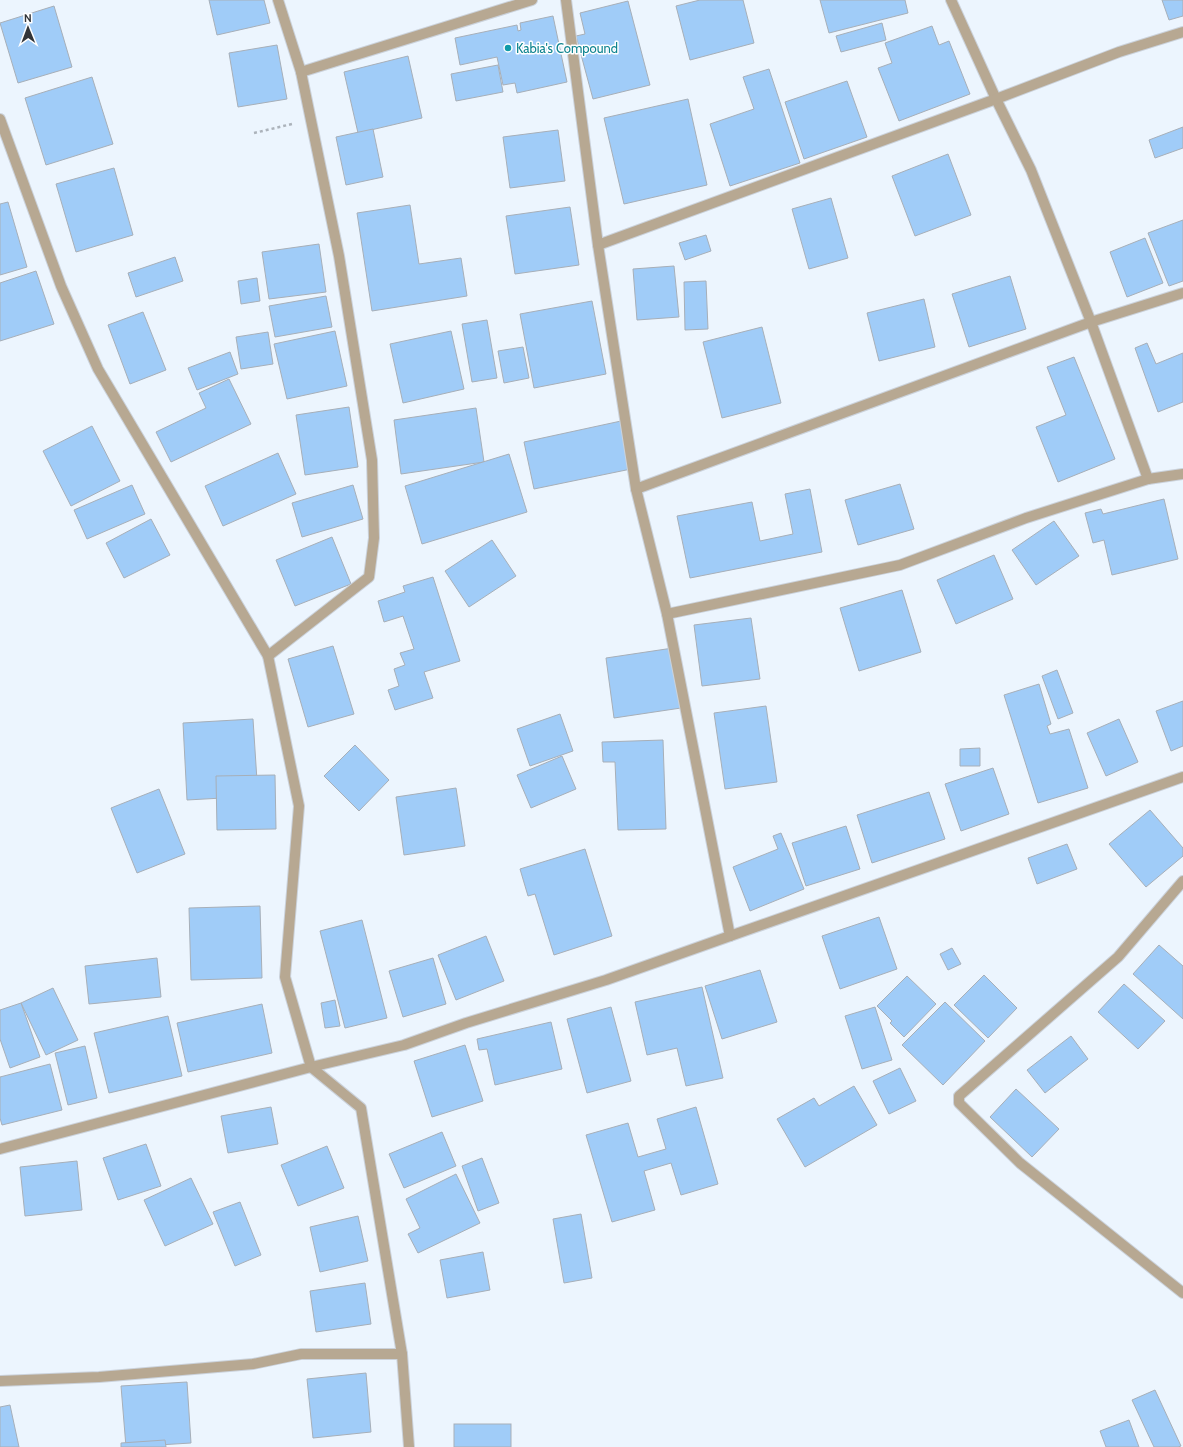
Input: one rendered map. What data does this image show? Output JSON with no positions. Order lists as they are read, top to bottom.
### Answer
{
  "places": ["Kabia's Compound"],
  "north": "top"
}
